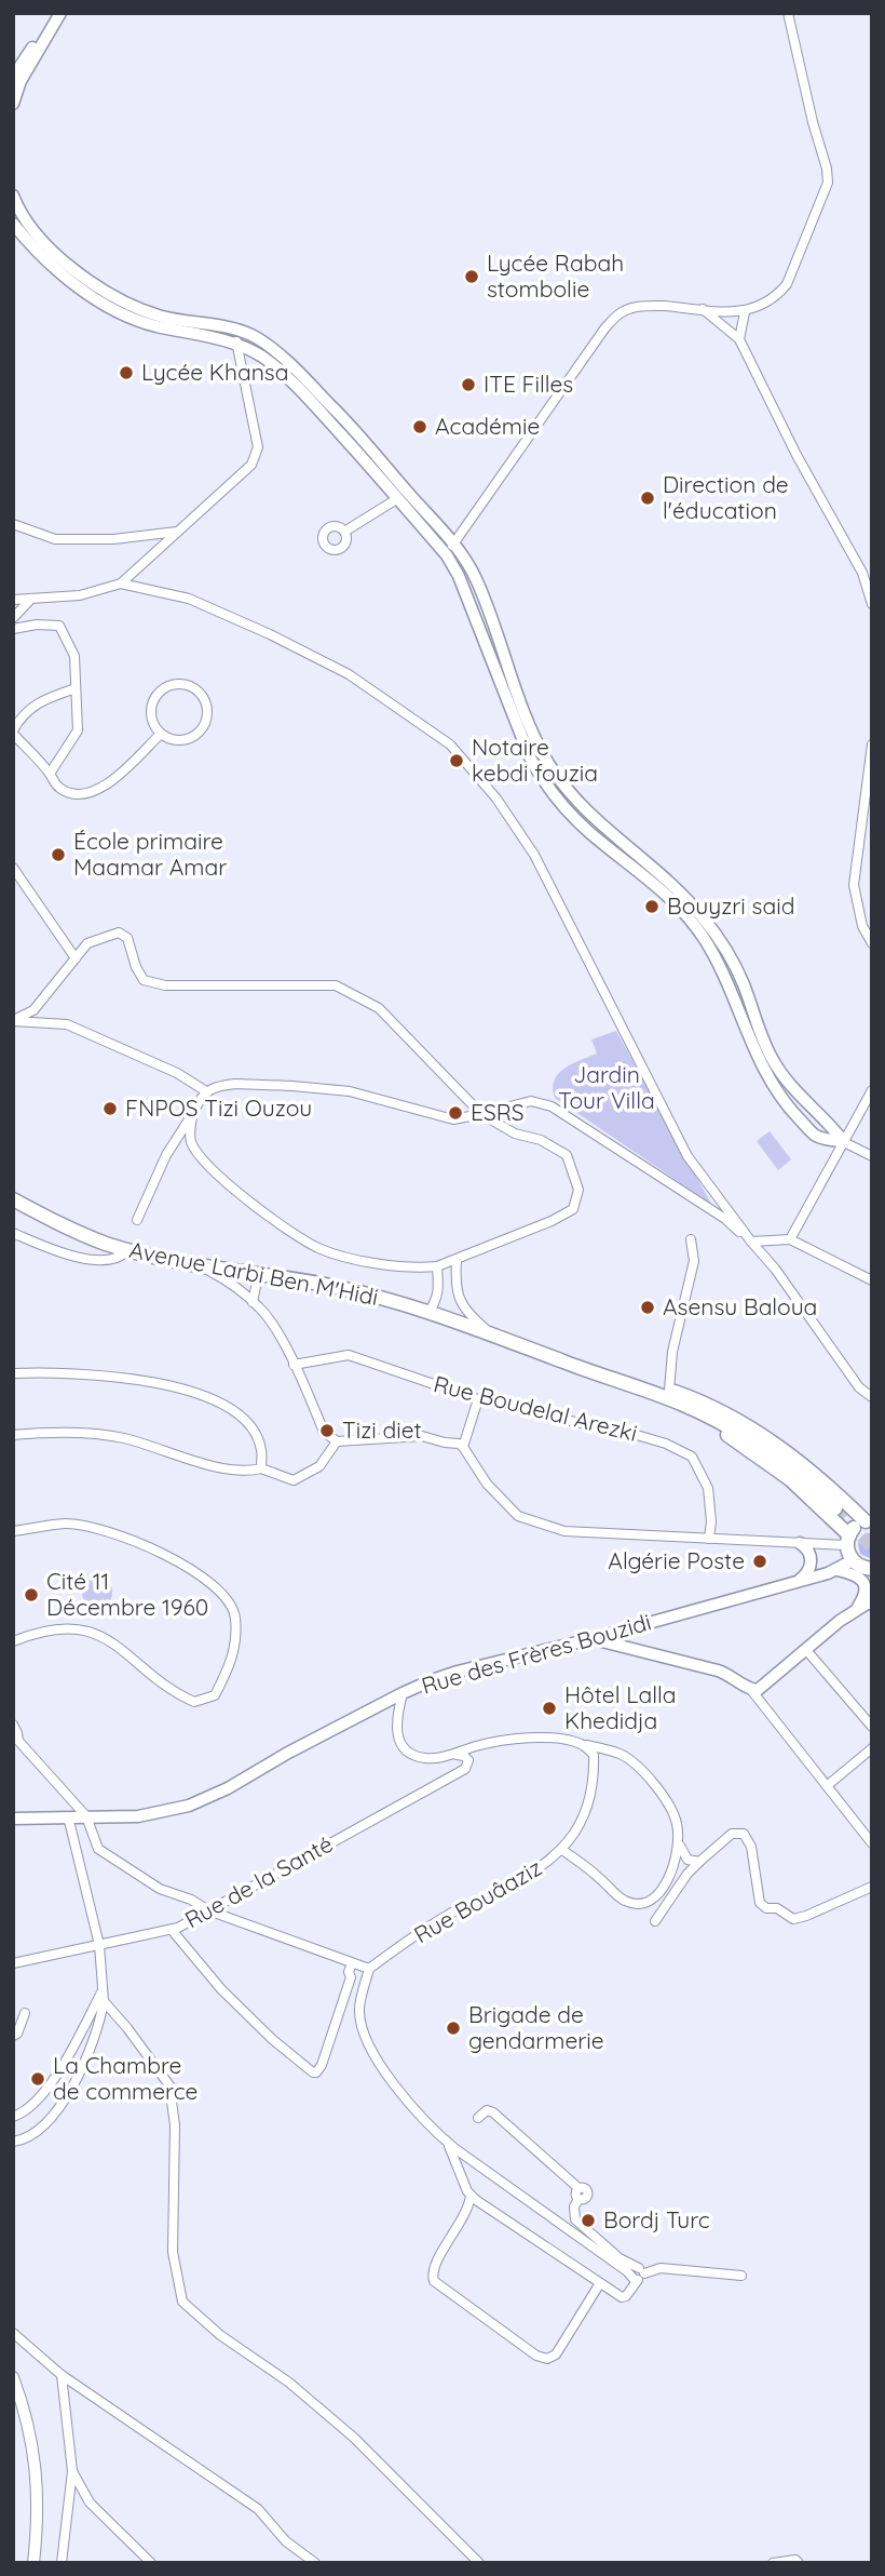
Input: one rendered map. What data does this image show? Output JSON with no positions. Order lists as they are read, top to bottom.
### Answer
{
  "streets": {
    "main road": ["Avenue Larbi Ben M'Hidi", "Rue des Frères Bouzidi"],
    "street": ["Rue Boudelal Arezki", "Rue de la Santé", "Rue Bouâaziz"]
  },
  "parks": ["Jardin Tour Villa"],
  "places": [
    "Lycée Rabah stombolie",
    "Lycée Khansa",
    "ITE Filles",
    "Académie",
    "Direction de l'éducation",
    "Notaire kebdi fouzia",
    "École primaire Maamar Amar",
    "Bouyzri said",
    "FNPOS Tizi Ouzou",
    "ESRS",
    "Asensu Baloua",
    "Tizi diet",
    "Algérie Poste",
    "Cité 11 Décembre 1960",
    "Hôtel Lalla Khedidja",
    "Brigade de gendarmerie",
    "La Chambre de commerce",
    "Bordj Turc"
  ]
}
